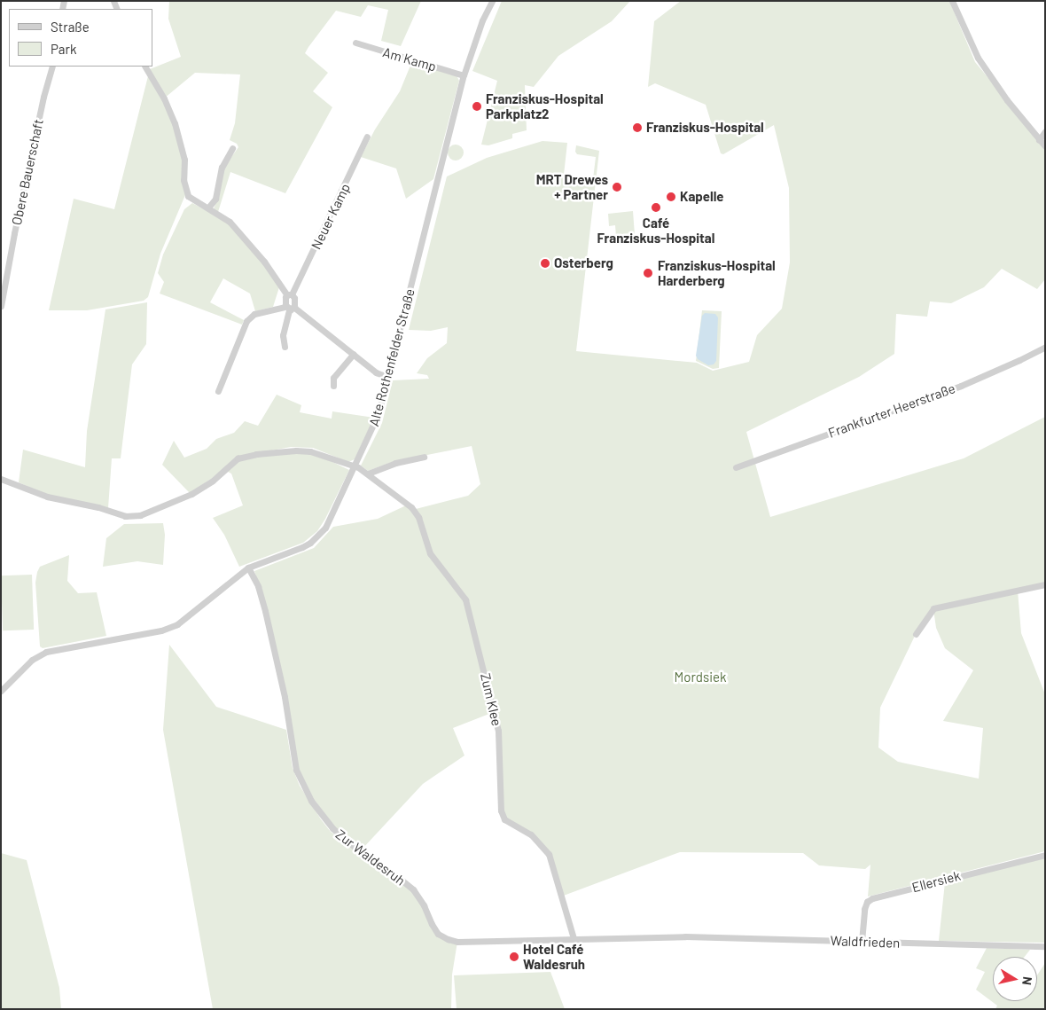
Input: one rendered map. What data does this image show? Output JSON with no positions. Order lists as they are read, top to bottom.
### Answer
{
  "streets": {
    "street": [
      "Am Kamp",
      "Obere Bauerschaft",
      "Neuer Kamp",
      "Alte Rothenfelder Straße",
      "Frankfurter Heerstraße",
      "Zum Klee",
      "Zur Waldesruh",
      "Ellersiek",
      "Waldfrieden"
    ]
  },
  "crossings": [
    ["Am Kamp", "Alte Rothenfelder Straße"],
    ["Alte Rothenfelder Straße", "Zum Klee"],
    ["Alte Rothenfelder Straße", "Zur Waldesruh"],
    ["Zum Klee", "Zur Waldesruh"],
    ["Zur Waldesruh", "Waldfrieden"],
    ["Ellersiek", "Waldfrieden"]
  ],
  "parks": ["Mordsiek"],
  "places": [
    "Franziskus-Hospital Parkplatz2",
    "Franziskus-Hospital",
    "MRT Drewes + Partner",
    "Kapelle",
    "Café Franziskus-Hospital",
    "Osterberg",
    "Franziskus-Hospital Harderberg",
    "Hotel Café Waldesruh"
  ],
  "legend": ["Straße", "Park"],
  "north": "right"
}
